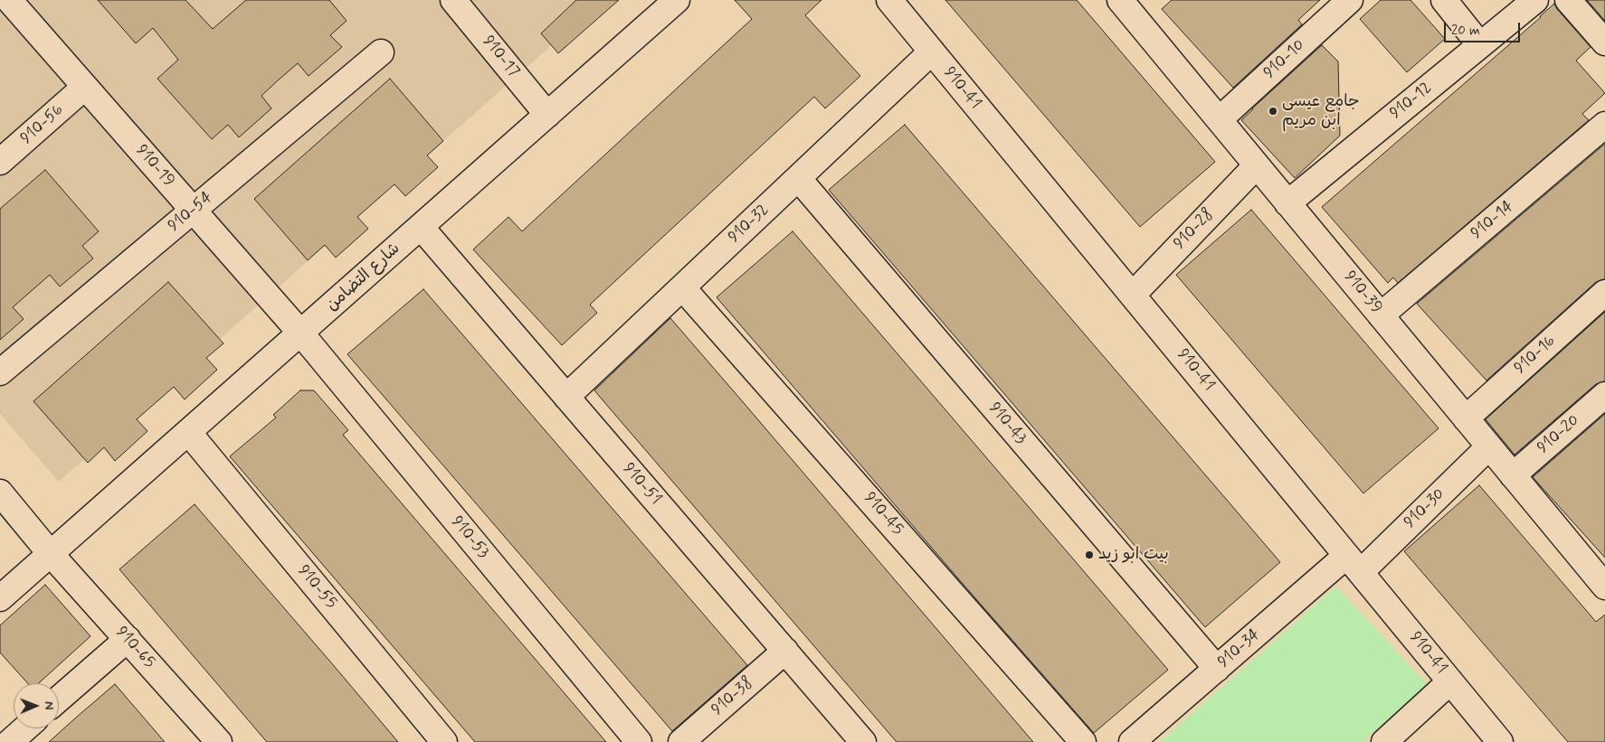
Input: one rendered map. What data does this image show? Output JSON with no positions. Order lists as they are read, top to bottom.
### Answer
{
  "streets": {
    "street": [
      "910-17",
      "910-10",
      "910-41",
      "910-12",
      "910-56",
      "910-19",
      "910-54",
      "910-14",
      "910-32",
      "910-28",
      "شارع التضامن",
      "910-39",
      "910-16",
      "910-43",
      "910-20",
      "910-51",
      "910-30",
      "910-45",
      "910-53",
      "910-55",
      "910-65",
      "910-34",
      "910-38"
    ]
  },
  "crossings": [
    ["910-17", "شارع التضامن"],
    ["910-10", "910-39"],
    ["910-41", "910-32"],
    ["910-41", "910-28"],
    ["910-41", "910-30"],
    ["910-41", "910-34"],
    ["910-12", "910-39"],
    ["910-56", "910-19"],
    ["910-19", "910-54"],
    ["910-19", "شارع التضامن"],
    ["910-19", "910-53"],
    ["910-14", "910-39"],
    ["910-32", "910-43"],
    ["910-32", "910-51"],
    ["910-32", "910-45"],
    ["910-28", "910-39"],
    ["شارع التضامن", "910-51"],
    ["شارع التضامن", "910-53"],
    ["شارع التضامن", "910-55"],
    ["شارع التضامن", "910-65"],
    ["910-39", "910-16"],
    ["910-39", "910-20"],
    ["910-39", "910-30"],
    ["910-43", "910-34"],
    ["910-51", "910-38"],
    ["910-30", "910-34"]
  ],
  "places": ["جامع عيسى ابن مريم", "بيت ابو زيد"],
  "scale_bar": "20 m",
  "north": "right"
}
